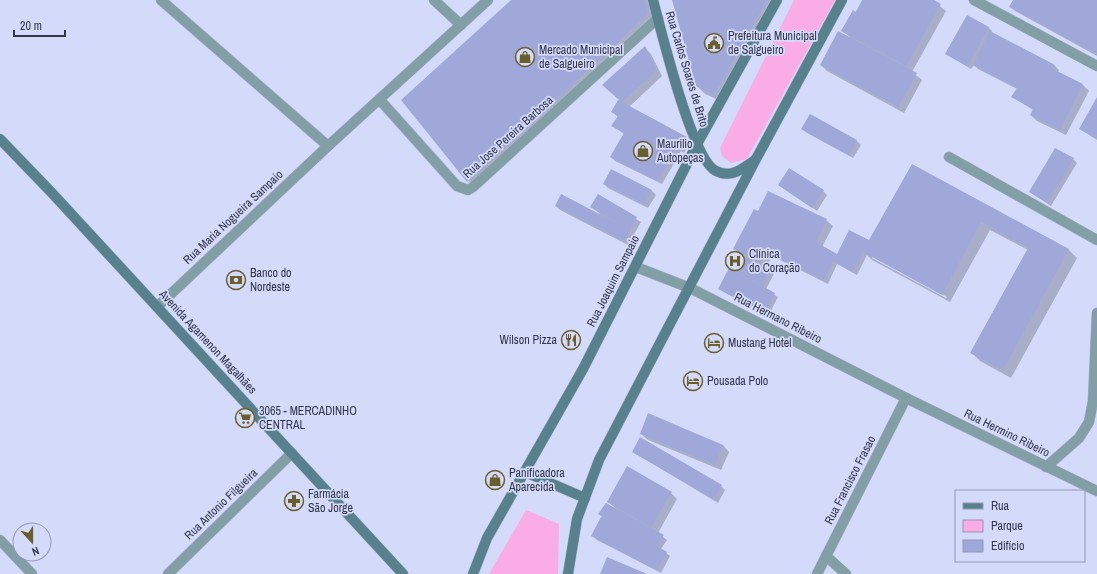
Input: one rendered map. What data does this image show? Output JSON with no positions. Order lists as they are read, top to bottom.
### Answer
{
  "streets": {
    "main road": ["Rua Carlos Soares de Brito", "Rua Joaquim Sampaio", "Avenida Agamenon Magalhães"],
    "street": [
      "Rua Jose Pereira Barbosa",
      "Rua Maria Nogueira Sampaio",
      "Rua Hermano Ribeiro",
      "Rua Hermino Ribeiro",
      "Rua Francisco Frasao",
      "Rua Antonio Filgueira"
    ]
  },
  "crossings": [
    ["Rua Carlos Soares de Brito", "Rua Jose Pereira Barbosa"],
    ["Rua Carlos Soares de Brito", "Rua Joaquim Sampaio"],
    ["Rua Jose Pereira Barbosa", "Rua Maria Nogueira Sampaio"],
    ["Rua Maria Nogueira Sampaio", "Avenida Agamenon Magalhães"],
    ["Rua Joaquim Sampaio", "Rua Hermano Ribeiro"],
    ["Rua Hermano Ribeiro", "Rua Hermino Ribeiro"],
    ["Rua Hermano Ribeiro", "Rua Francisco Frasao"],
    ["Avenida Agamenon Magalhães", "Rua Antonio Filgueira"],
    ["Rua Hermino Ribeiro", "Rua Francisco Frasao"]
  ],
  "places": {
    "public building": ["Prefeitura Municipal de Salgueiro"],
    "shop": ["Mercado Municipal de Salgueiro", "Maurilio Autopeças", "Panificadora Aparecida"],
    "hospital": ["Clínica do Coração"],
    "bank": ["Banco do Nordeste"],
    "restaurant": ["Wilson Pizza"],
    "hotel": ["Mustang Hotel", "Pousada Polo"],
    "supermarket": ["3065 - MERCADINHO CENTRAL"],
    "pharmacy": ["Farmácia São Jorge"]
  },
  "legend": ["Rua", "Parque", "Edifício"],
  "scale_bar": "20 m",
  "north": "bottom"
}
